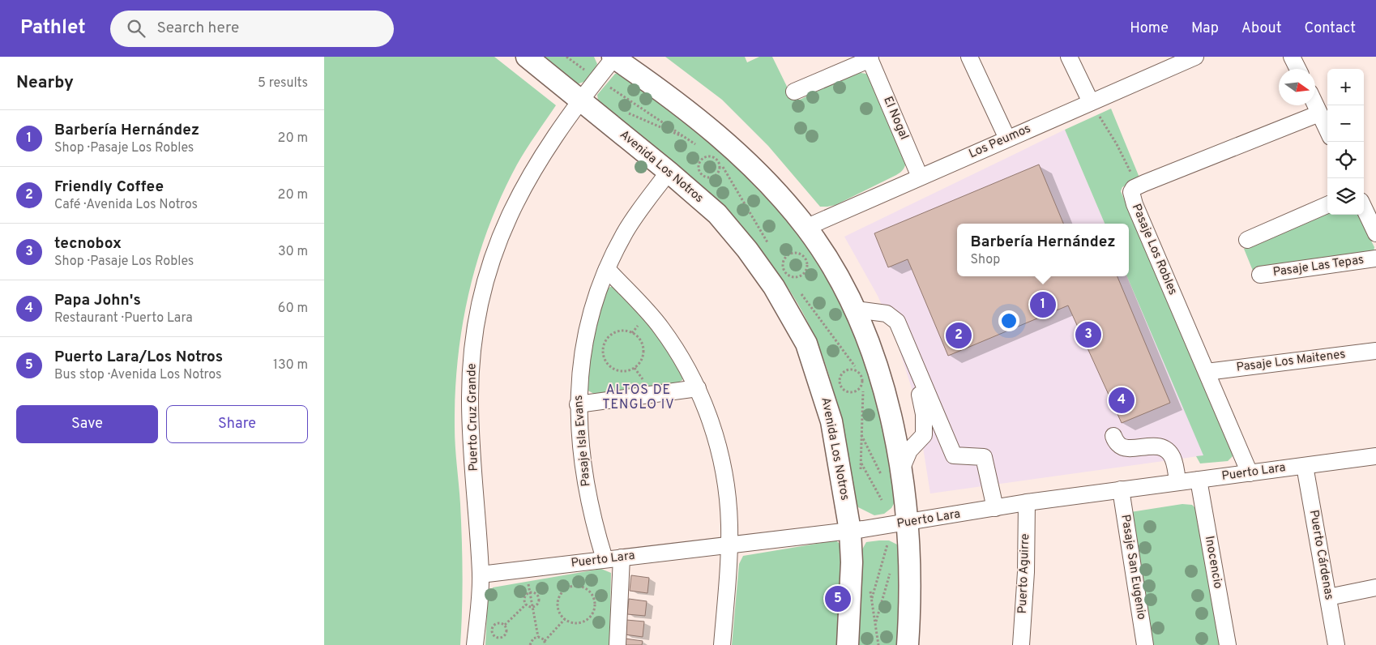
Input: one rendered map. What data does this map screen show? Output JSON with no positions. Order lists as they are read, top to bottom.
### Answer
{
  "streets": {
    "main road": ["Avenida Los Notros"],
    "street": [
      "El Nogal",
      "Los Peumos",
      "Pasaje Los Robles",
      "Pasaje Las Tepas",
      "Pasaje Los Maitenes",
      "Puerto Cruz Grande",
      "Pasaje Isla Evans",
      "Puerto Lara",
      "Puerto Cárdenas",
      "Inocencio",
      "Pasaje San Eugenio",
      "Puerto Aguirre"
    ]
  },
  "crossings": [
    ["El Nogal", "Los Peumos"],
    ["Avenida Los Notros", "Puerto Cruz Grande"],
    ["Avenida Los Notros", "Pasaje Isla Evans"],
    ["Avenida Los Notros", "Puerto Lara"],
    ["Pasaje Los Robles", "Pasaje Los Maitenes"],
    ["Pasaje Los Robles", "Puerto Lara"],
    ["Puerto Cruz Grande", "Puerto Lara"],
    ["Pasaje Isla Evans", "Puerto Lara"],
    ["Puerto Lara", "Puerto Cárdenas"],
    ["Puerto Lara", "Inocencio"],
    ["Puerto Lara", "Pasaje San Eugenio"],
    ["Puerto Lara", "Puerto Aguirre"]
  ],
  "districts": ["ALTOS DE TENGLO IV"],
  "north": "right",
  "page": {
    "header": "Pathlet",
    "search": "Search here",
    "nav": [
      "Home",
      "Map",
      "About",
      "Contact"
    ],
    "heading": ["Nearby", "5 results"],
    "map_buttons": ["+", "−"],
    "list": [
      {
        "mark": "1",
        "name": "Barbería Hernández",
        "note": "Shop · Pasaje Los Robles",
        "value": "20 m"
      },
      {
        "mark": "2",
        "name": "Friendly Coffee",
        "note": "Café · Avenida Los Notros",
        "value": "20 m"
      },
      {
        "mark": "3",
        "name": "tecnobox",
        "note": "Shop · Pasaje Los Robles",
        "value": "30 m"
      },
      {
        "mark": "4",
        "name": "Papa John's",
        "note": "Restaurant · Puerto Lara",
        "value": "60 m"
      },
      {
        "mark": "5",
        "name": "Puerto Lara/Los Notros",
        "note": "Bus stop · Avenida Los Notros",
        "value": "130 m"
      }
    ],
    "popup": ["Barbería Hernández", "Shop"],
    "pins": [
      "1",
      "3",
      "2",
      "4",
      "5"
    ],
    "buttons": ["Save", "Share"]
  }
}
